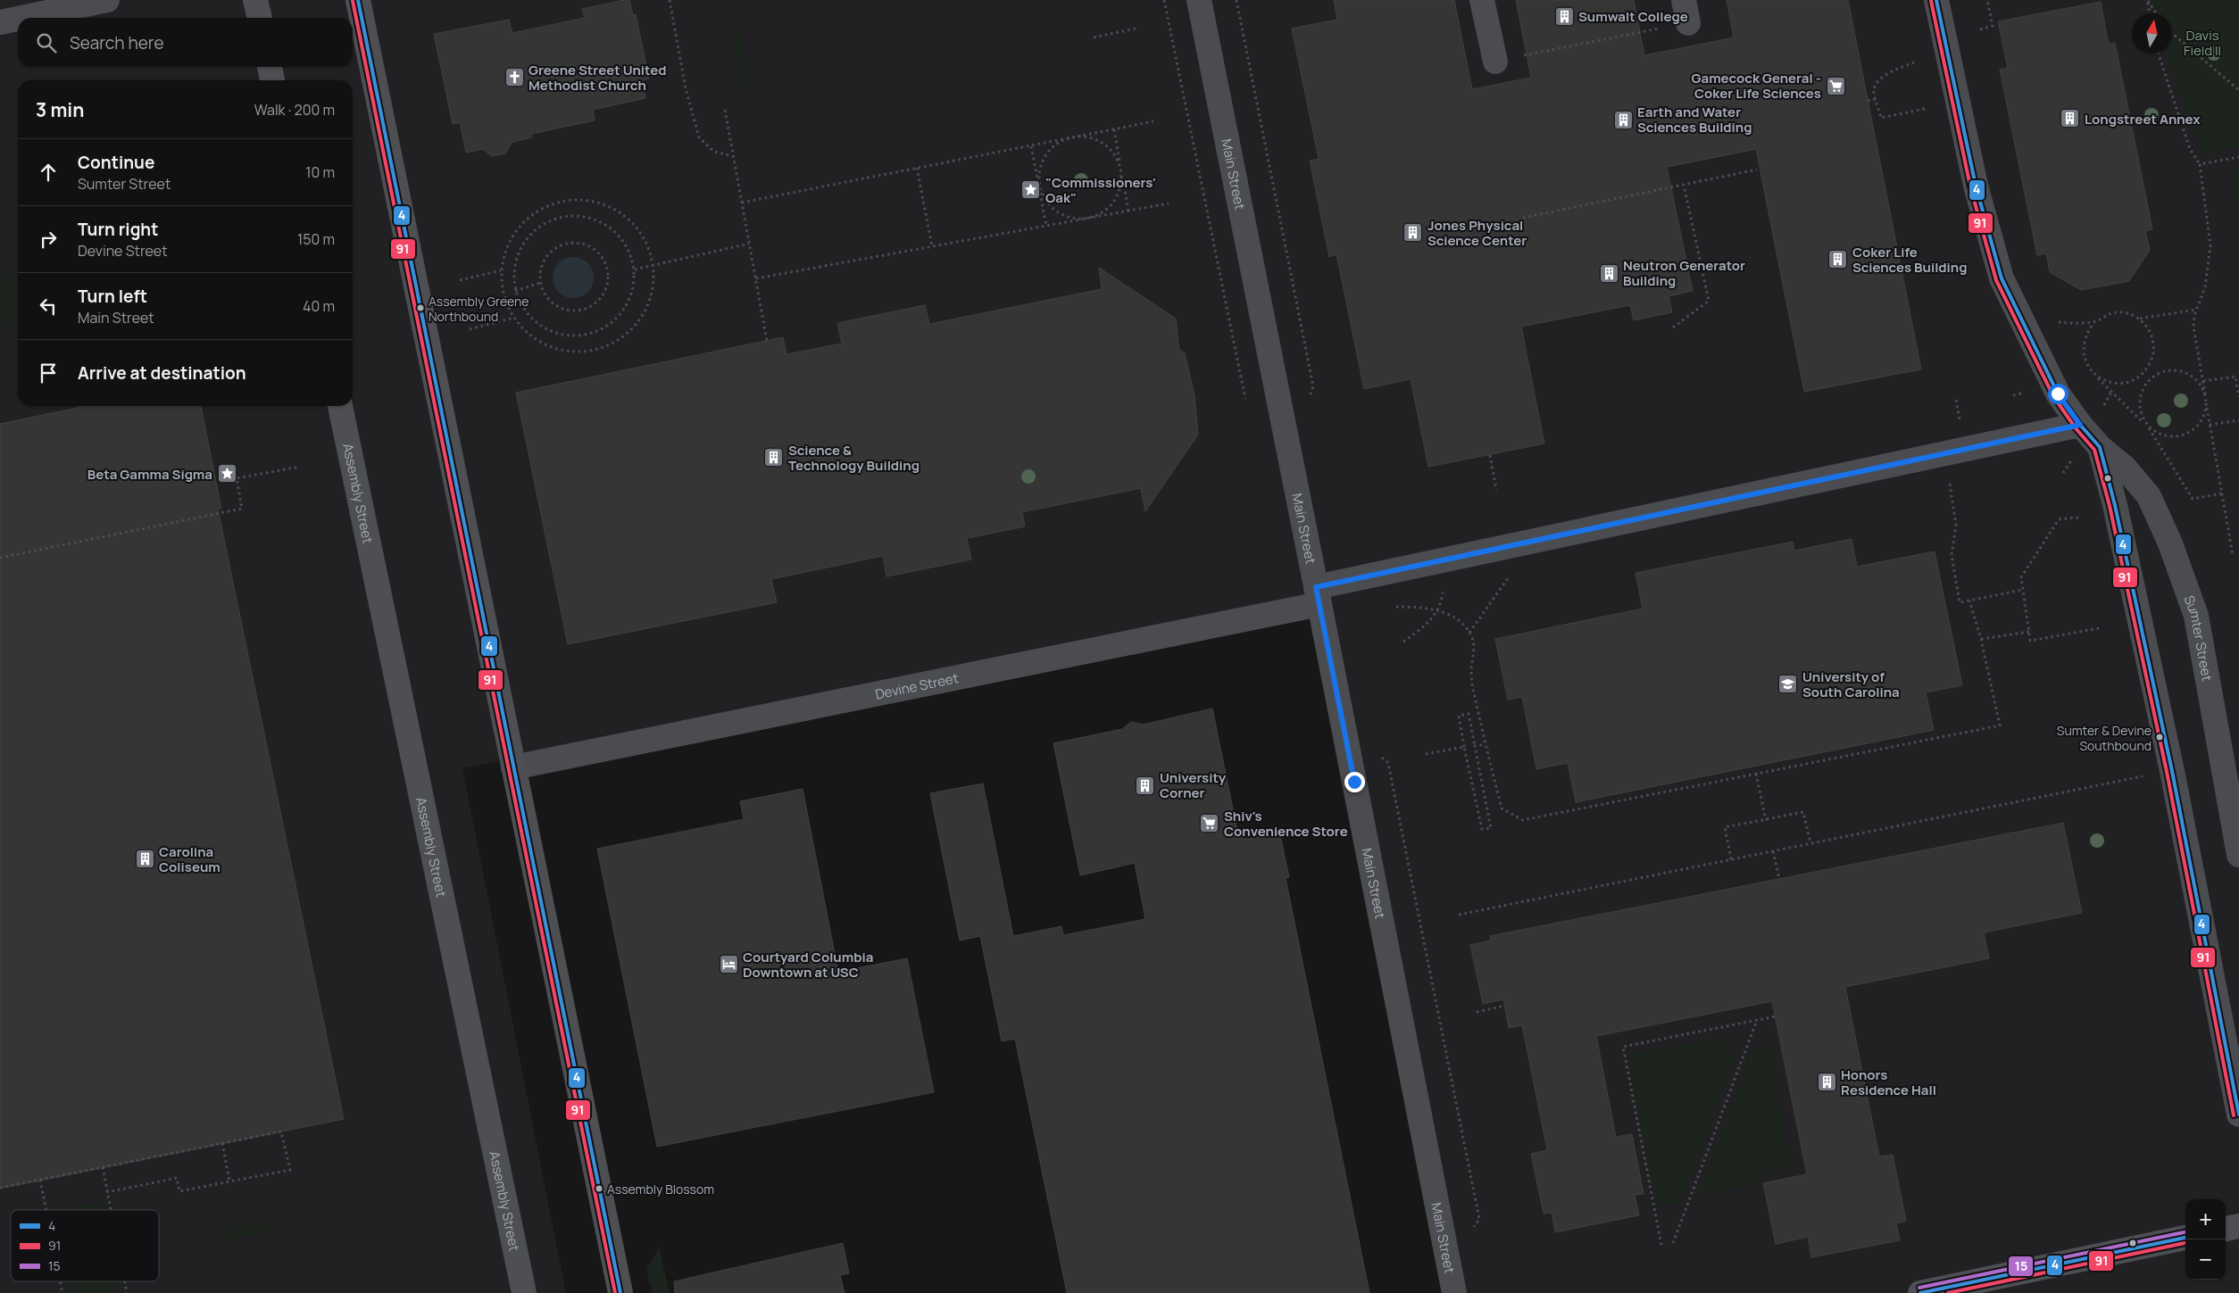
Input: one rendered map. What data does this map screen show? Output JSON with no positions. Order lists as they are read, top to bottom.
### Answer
{
  "streets": {
    "main road": ["Assembly Street"],
    "street": ["Main Street", "Sumter Street", "Devine Street"]
  },
  "crossings": [
    ["Main Street", "Devine Street"],
    ["Sumter Street", "Devine Street"]
  ],
  "parks": ["Davis Field ll"],
  "places": {
    "building": [
      "Sumwalt College",
      "Longstreet Annex",
      "Earth and Water Sciences Building",
      "Jones Physical Science Center",
      "Coker Life Sciences Building",
      "Neutron Generator Building",
      "Science & Technology Building",
      "University Corner",
      "Carolina Coliseum",
      "Honors Residence Hall"
    ],
    "church": ["Greene Street United Methodist Church"],
    "supermarket": ["Gamecock General - Coker Life Sciences", "Shiv's Convenience Store"],
    "place": ["\"Commissioners' Oak\"", "Beta Gamma Sigma"],
    "other": ["Assembly Greene Northbound", "Sumter & Devine Southbound", "Assembly Blossom"],
    "school or university": ["University of South Carolina"],
    "hotel": ["Courtyard Columbia Downtown at USC"]
  },
  "lines": ["transit line 4", "transit line 91", "transit line 15"],
  "legend": ["4", "91", "15"],
  "north": "top",
  "page": {
    "search": "Search here",
    "heading": ["3 min", "Walk · 200 m"],
    "list": [
      ["Continue", "Sumter Street", "10 m"],
      ["Turn right", "Devine Street", "150 m"],
      ["Turn left", "Main Street", "40 m"],
      "Arrive at destination"
    ],
    "map_buttons": ["+", "−"]
  }
}
